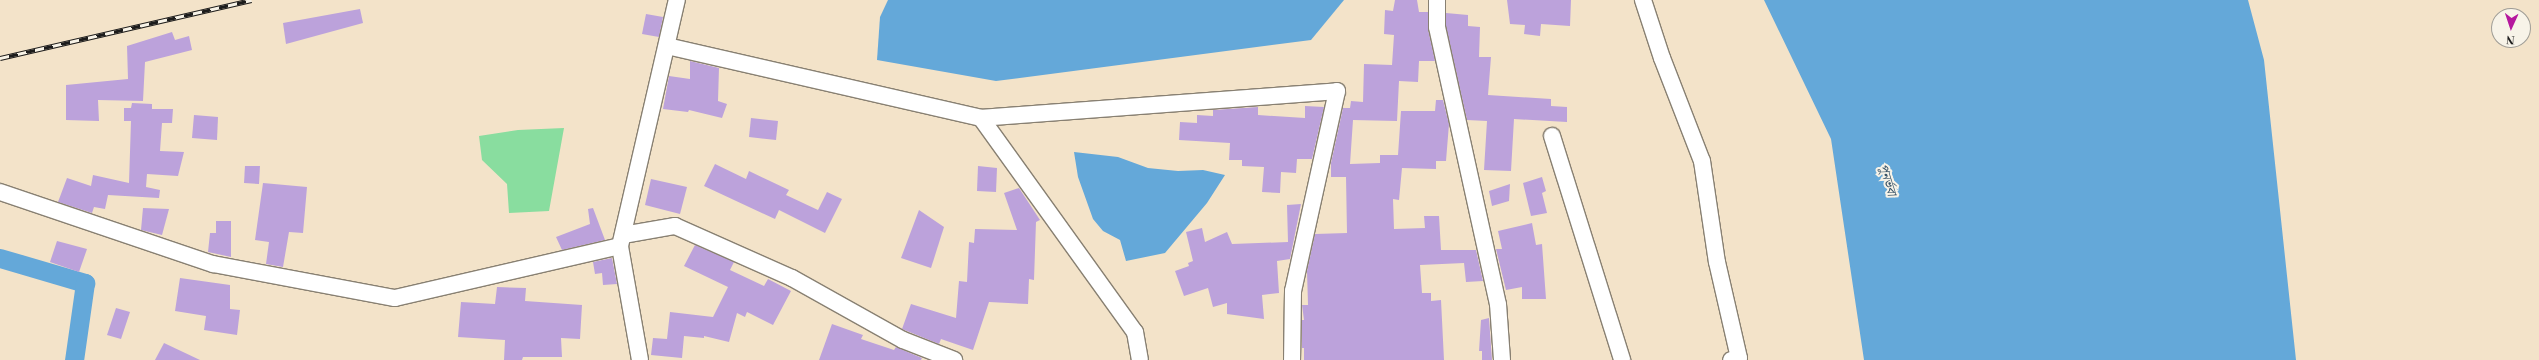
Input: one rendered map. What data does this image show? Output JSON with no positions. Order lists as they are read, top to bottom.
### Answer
{
  "water": ["পুনর্ভবা"],
  "north": "bottom"
}
